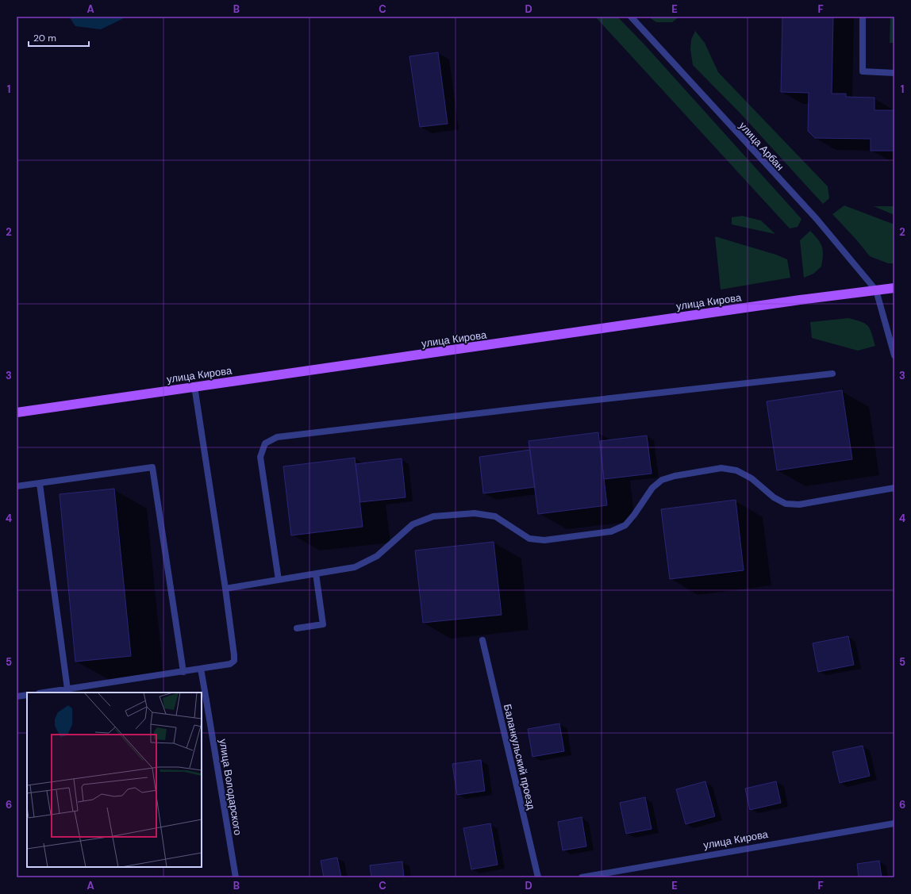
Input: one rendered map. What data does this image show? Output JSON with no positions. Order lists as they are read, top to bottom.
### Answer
{
  "streets": {
    "main road": ["улица Кирова"],
    "street": ["улица Арбан", "Баланкульский проезд", "улица Володарского"]
  },
  "crossings": [
    ["улица Арбан", "улица Кирова"]
  ],
  "scale_bar": "20 m",
  "grid": {
    "columns": [
      "A",
      "B",
      "C",
      "D",
      "E",
      "F"
    ],
    "rows": [
      "1",
      "2",
      "3",
      "4",
      "5",
      "6"
    ]
  }
}
